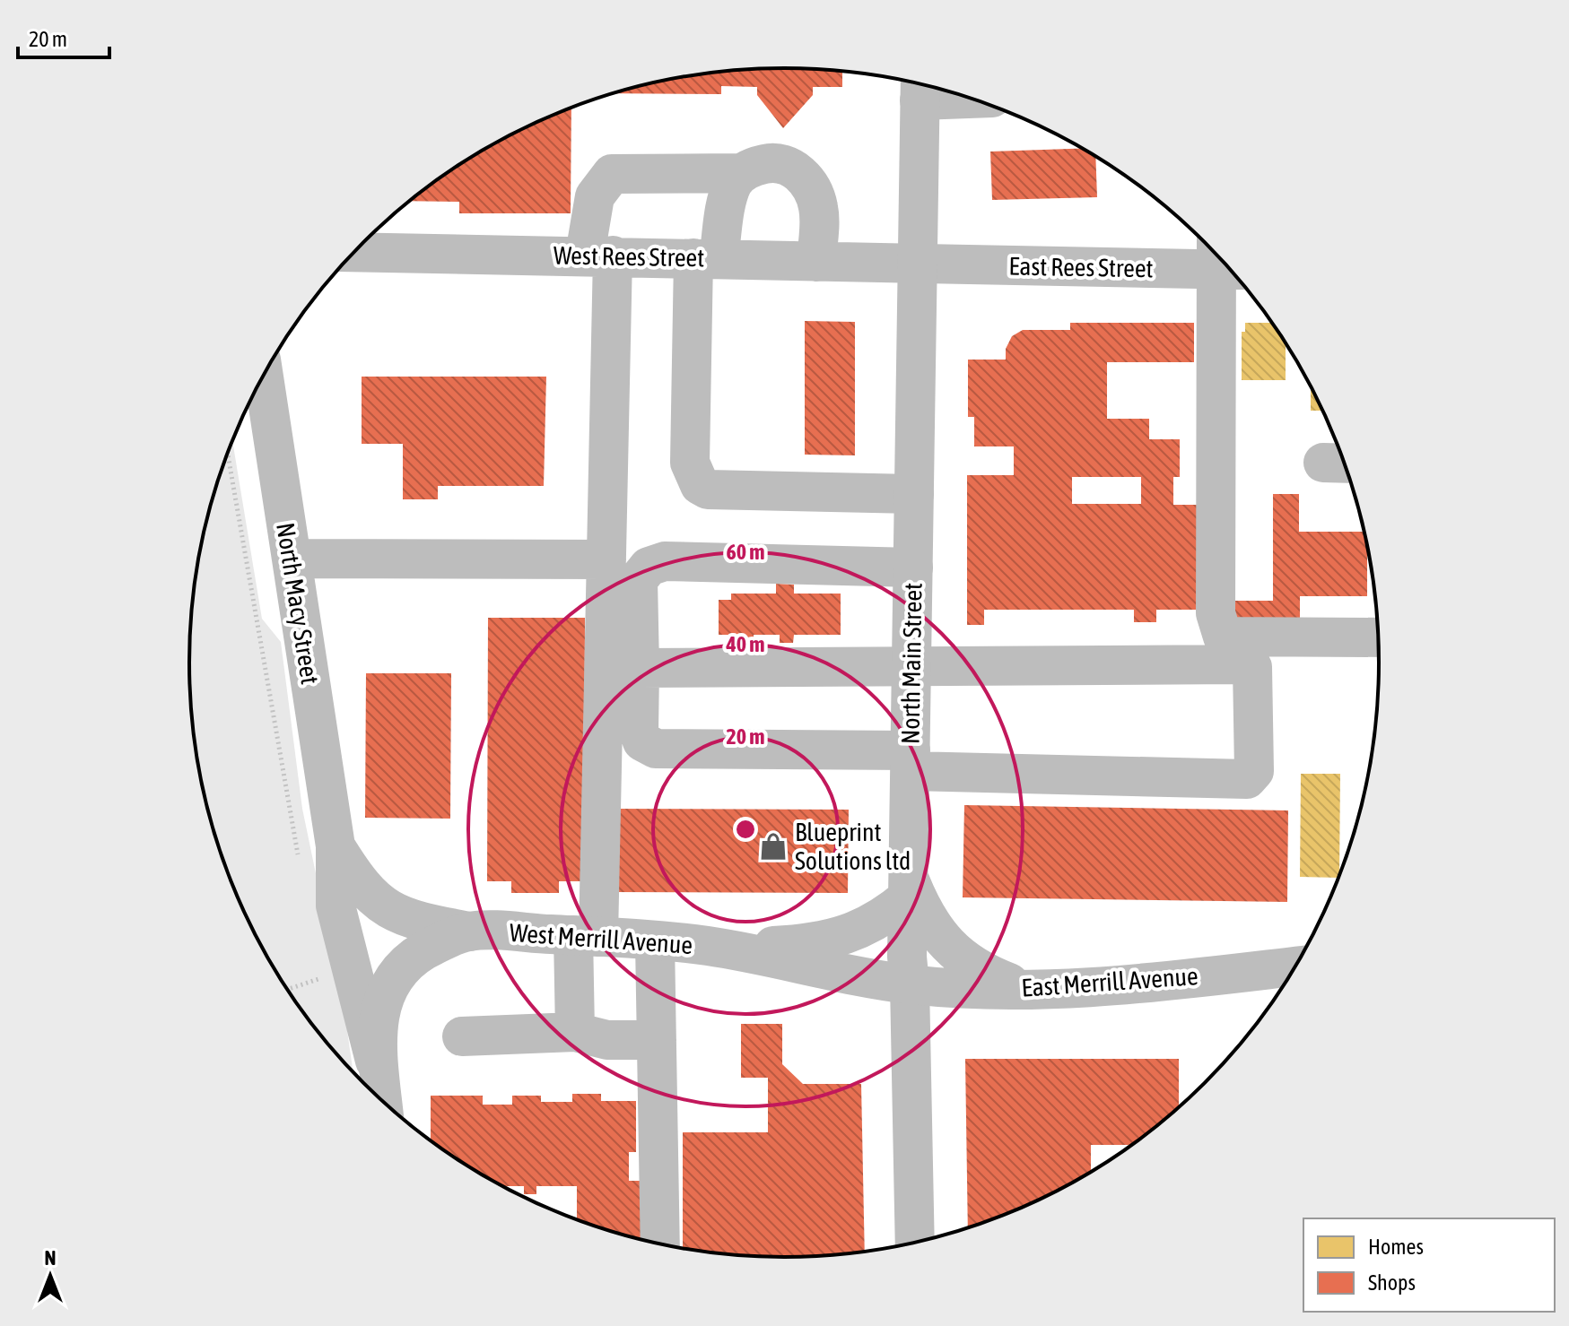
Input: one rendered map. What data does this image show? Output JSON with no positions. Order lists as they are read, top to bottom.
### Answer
{
  "streets": {
    "main road": [
      "West Rees Street",
      "East Rees Street",
      "North Macy Street",
      "North Main Street",
      "West Merrill Avenue",
      "East Merrill Avenue"
    ]
  },
  "crossings": [
    ["West Rees Street", "East Rees Street"],
    ["West Rees Street", "North Main Street"],
    ["East Rees Street", "North Main Street"],
    ["North Macy Street", "West Merrill Avenue"],
    ["North Main Street", "West Merrill Avenue"],
    ["North Main Street", "East Merrill Avenue"],
    ["West Merrill Avenue", "East Merrill Avenue"]
  ],
  "places": {
    "shop": ["Blueprint Solutions ltd"]
  },
  "legend": ["Homes", "Shops"],
  "scale_bar": "20 m",
  "north": "top",
  "rings": ["60 m", "40 m", "20 m"]
}
